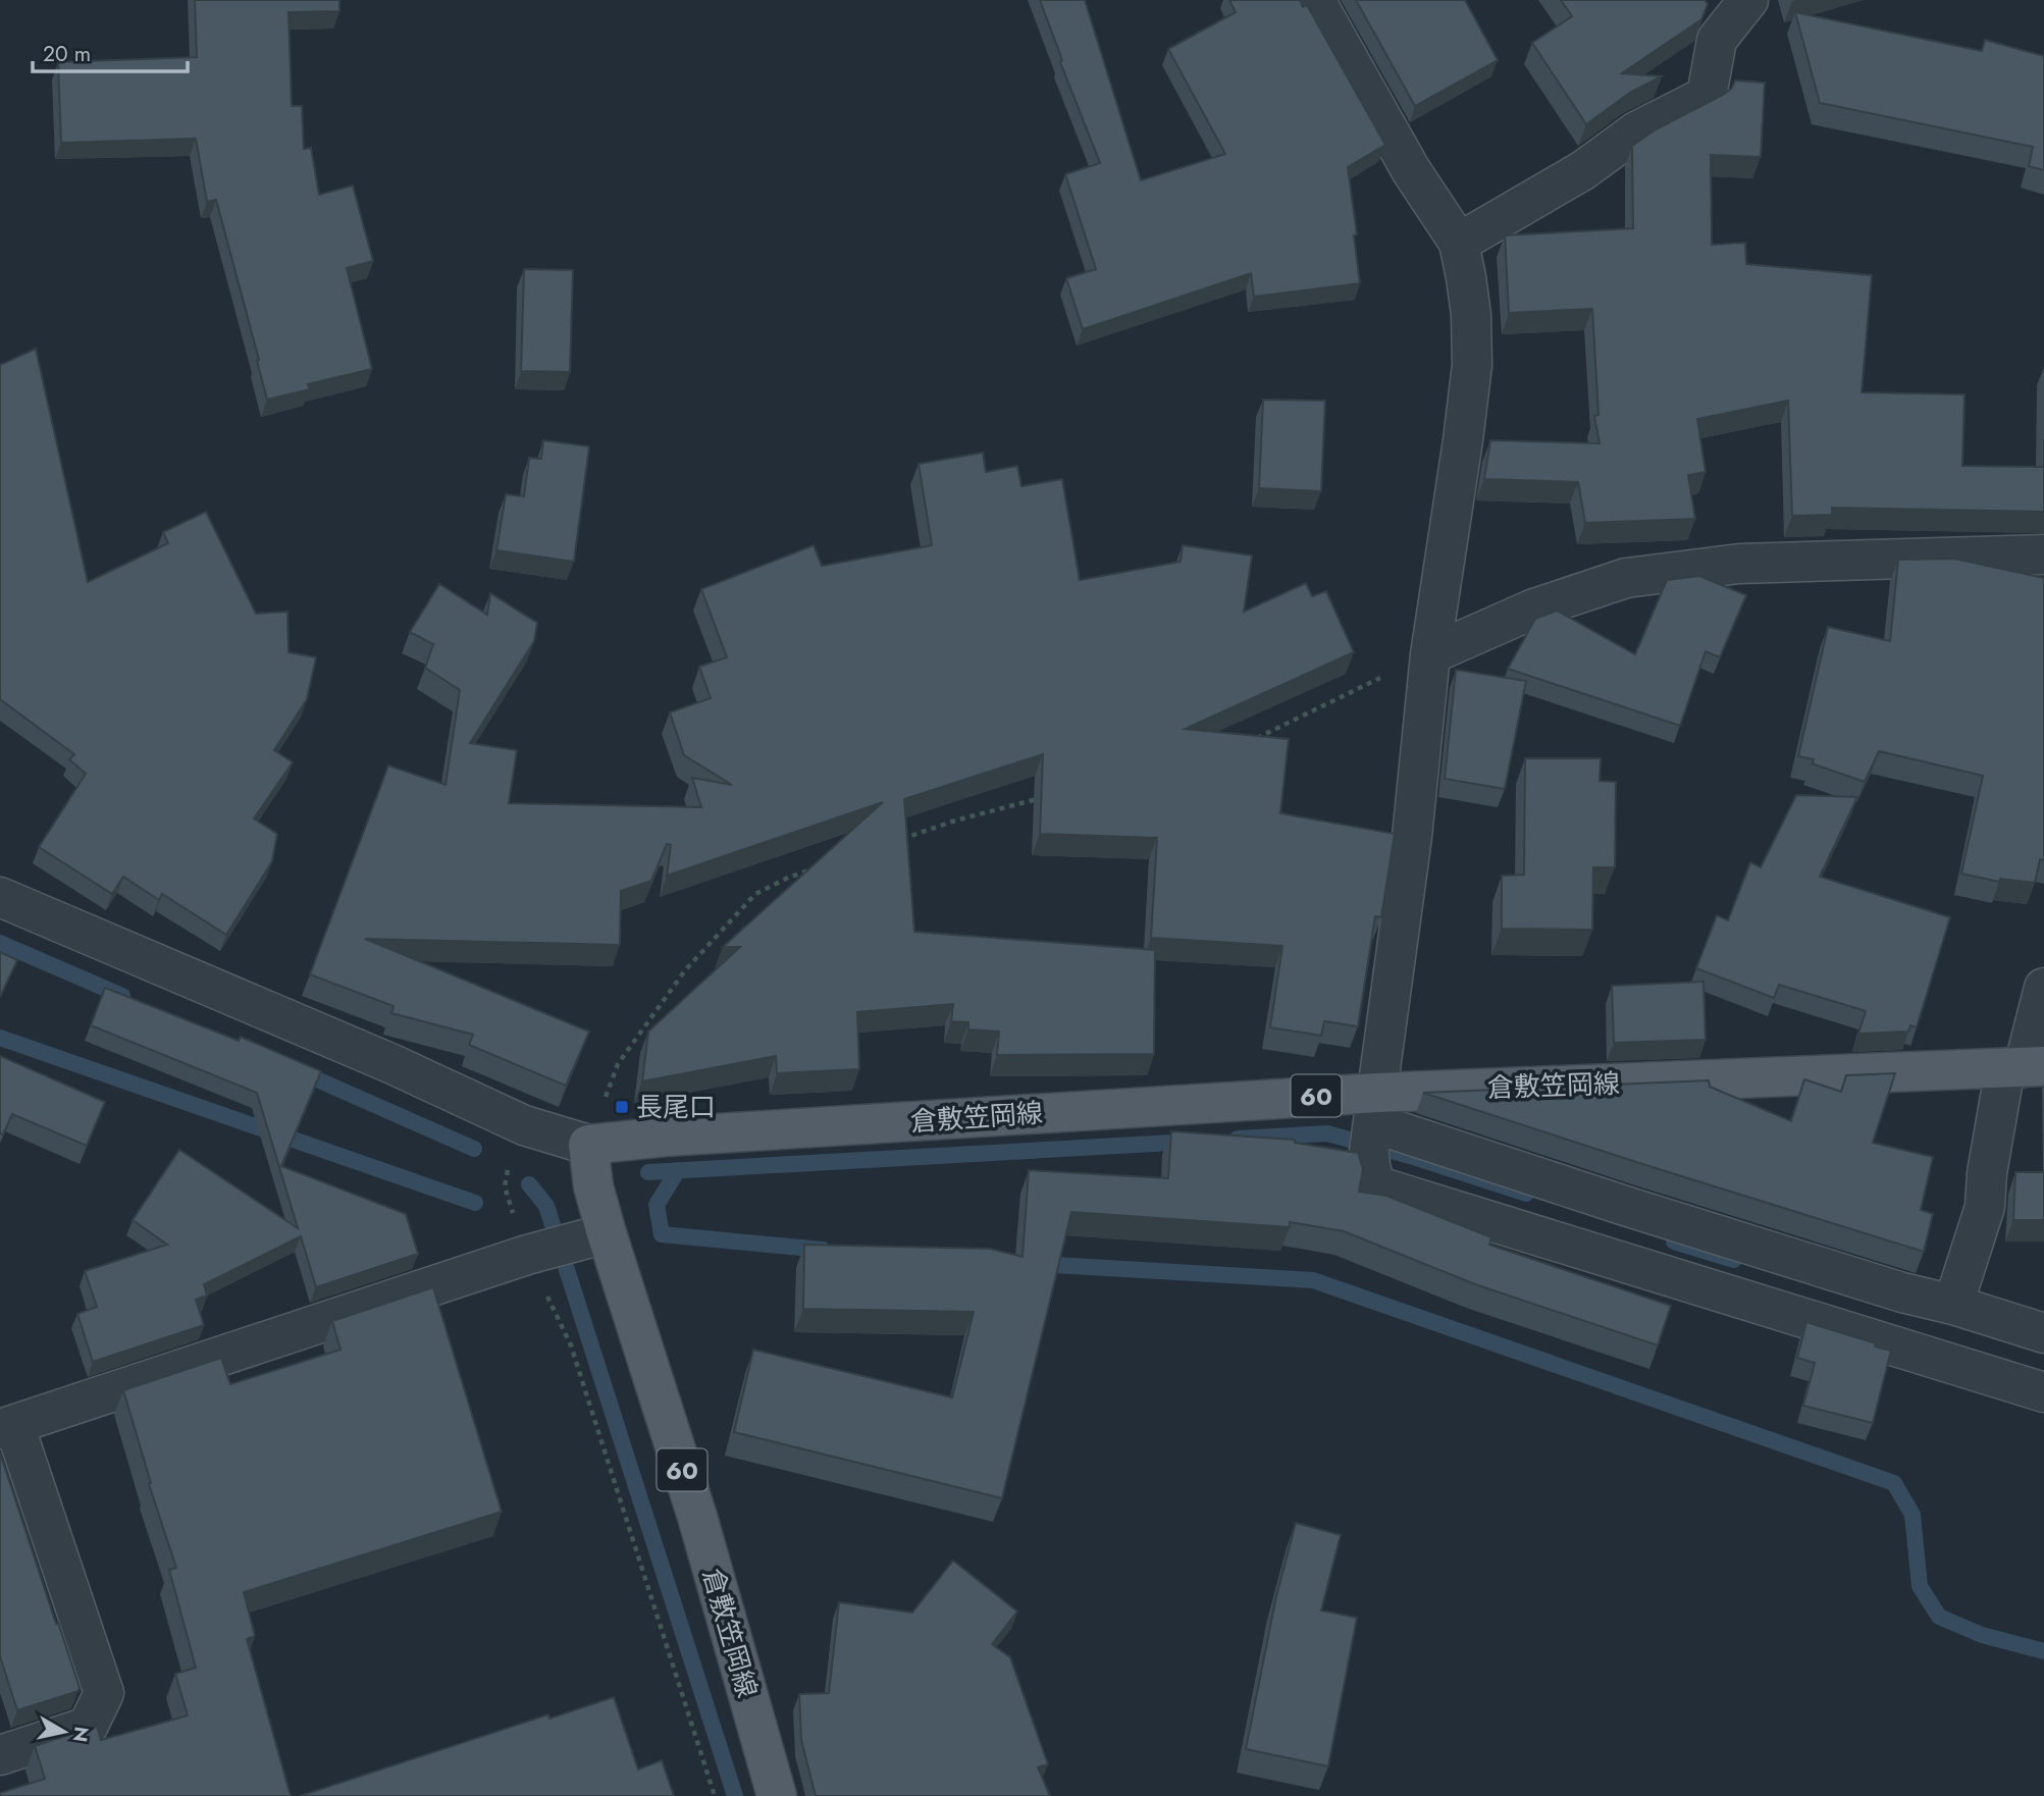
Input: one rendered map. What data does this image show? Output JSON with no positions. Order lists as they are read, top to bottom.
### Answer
{
  "streets": {
    "main road": ["倉敷笠岡線", "60"]
  },
  "places": {
    "transit": ["長尾口"]
  },
  "scale_bar": "20 m",
  "north": "right"
}
